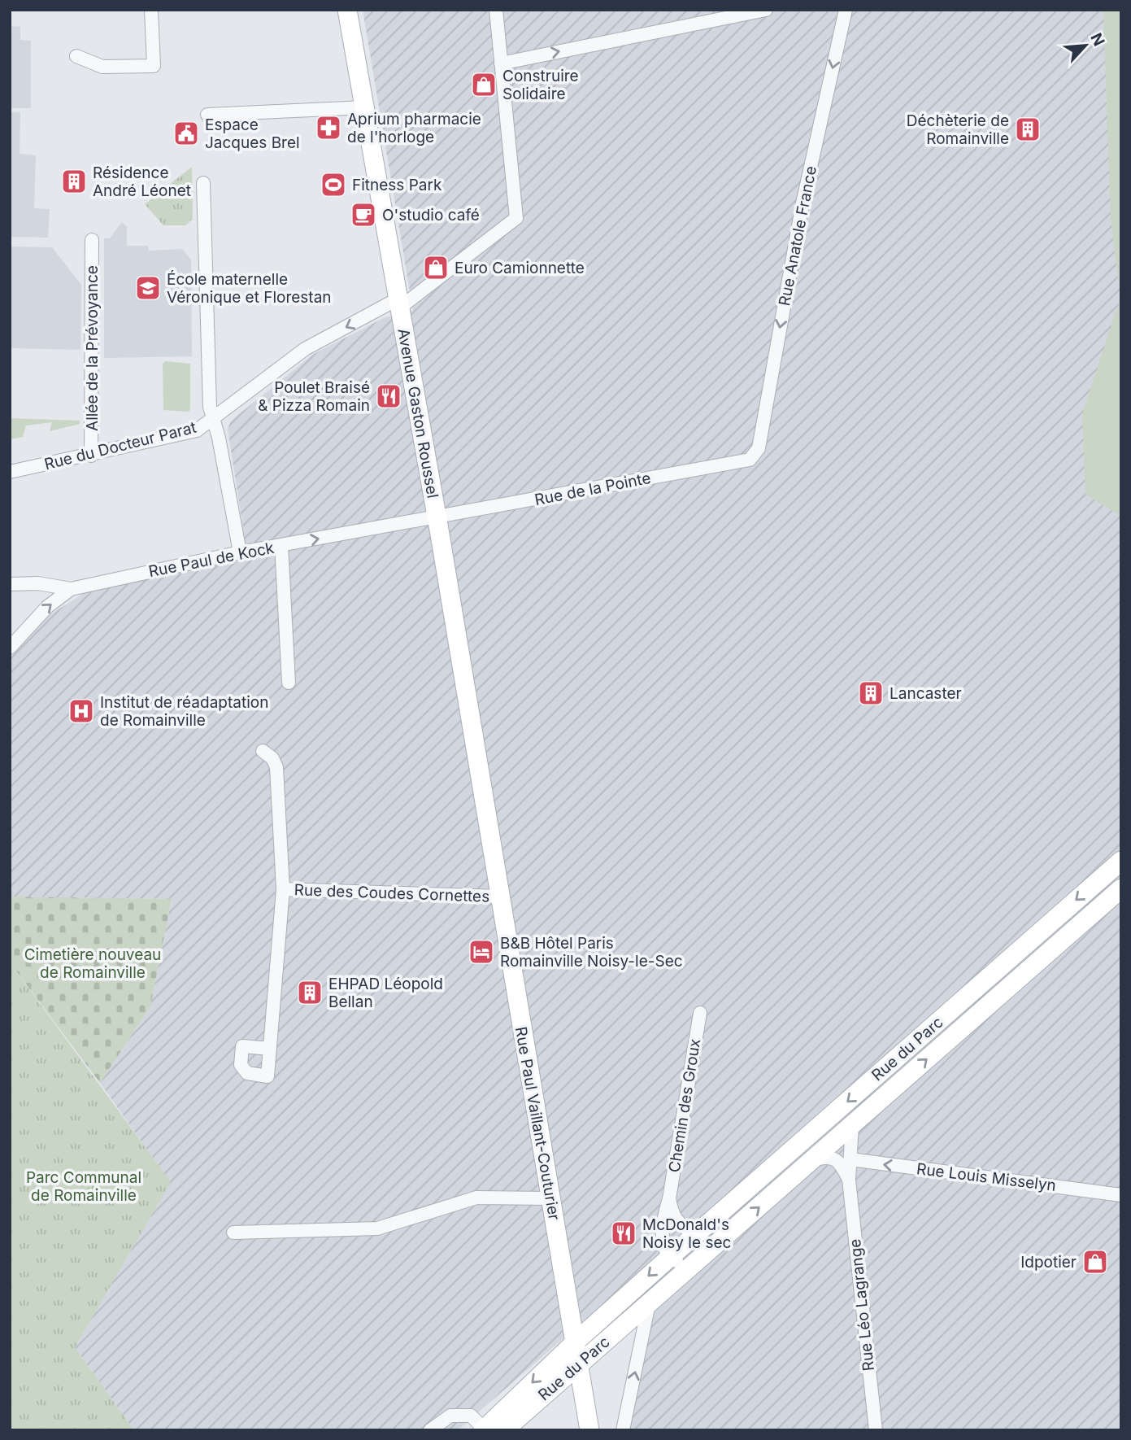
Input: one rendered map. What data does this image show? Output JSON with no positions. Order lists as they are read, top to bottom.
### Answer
{
  "streets": {
    "main road": ["Avenue Gaston Roussel", "Rue du Parc", "Rue Paul Vaillant-Couturier"],
    "street": [
      "Rue Anatole France",
      "Allée de la Prévoyance",
      "Rue du Docteur Parat",
      "Rue de la Pointe",
      "Rue Paul de Kock",
      "Rue des Coudes Cornettes",
      "Chemin des Groux",
      "Rue Louis Misselyn",
      "Rue Léo Lagrange"
    ]
  },
  "crossings": [
    ["Rue Anatole France", "Rue de la Pointe"],
    ["Allée de la Prévoyance", "Rue du Docteur Parat"],
    ["Avenue Gaston Roussel", "Rue du Docteur Parat"],
    ["Avenue Gaston Roussel", "Rue de la Pointe"],
    ["Avenue Gaston Roussel", "Rue Paul de Kock"],
    ["Avenue Gaston Roussel", "Rue Paul Vaillant-Couturier"],
    ["Rue de la Pointe", "Rue Paul de Kock"],
    ["Rue des Coudes Cornettes", "Rue Paul Vaillant-Couturier"],
    ["Rue du Parc", "Chemin des Groux"],
    ["Rue du Parc", "Rue Paul Vaillant-Couturier"],
    ["Rue du Parc", "Rue Léo Lagrange"],
    ["Rue Louis Misselyn", "Rue Léo Lagrange"]
  ],
  "one_way": ["Rue Anatole France", "Rue Paul de Kock", "Rue Louis Misselyn"],
  "parks": ["Cimetière nouveau de Romainville", "Parc Communal de Romainville"],
  "places": {
    "shop": ["Construire Solidaire", "Euro Camionnette", "Idpotier"],
    "pharmacy": ["Aprium pharmacie de l'horloge"],
    "building": [
      "Déchèterie de Romainville",
      "Résidence André Léonet",
      "Lancaster",
      "EHPAD Léopold Bellan"
    ],
    "public building": ["Espace Jacques Brel"],
    "sports": ["Fitness Park"],
    "cafe": ["O'studio café"],
    "school or university": ["École maternelle Véronique et Florestan"],
    "restaurant": ["Poulet Braisé & Pizza Romain", "McDonald's Noisy le sec"],
    "hospital": ["Institut de réadaptation de Romainville"],
    "hotel": ["B&B Hôtel Paris Romainville Noisy-le-Sec"]
  },
  "north": "top right"
}
